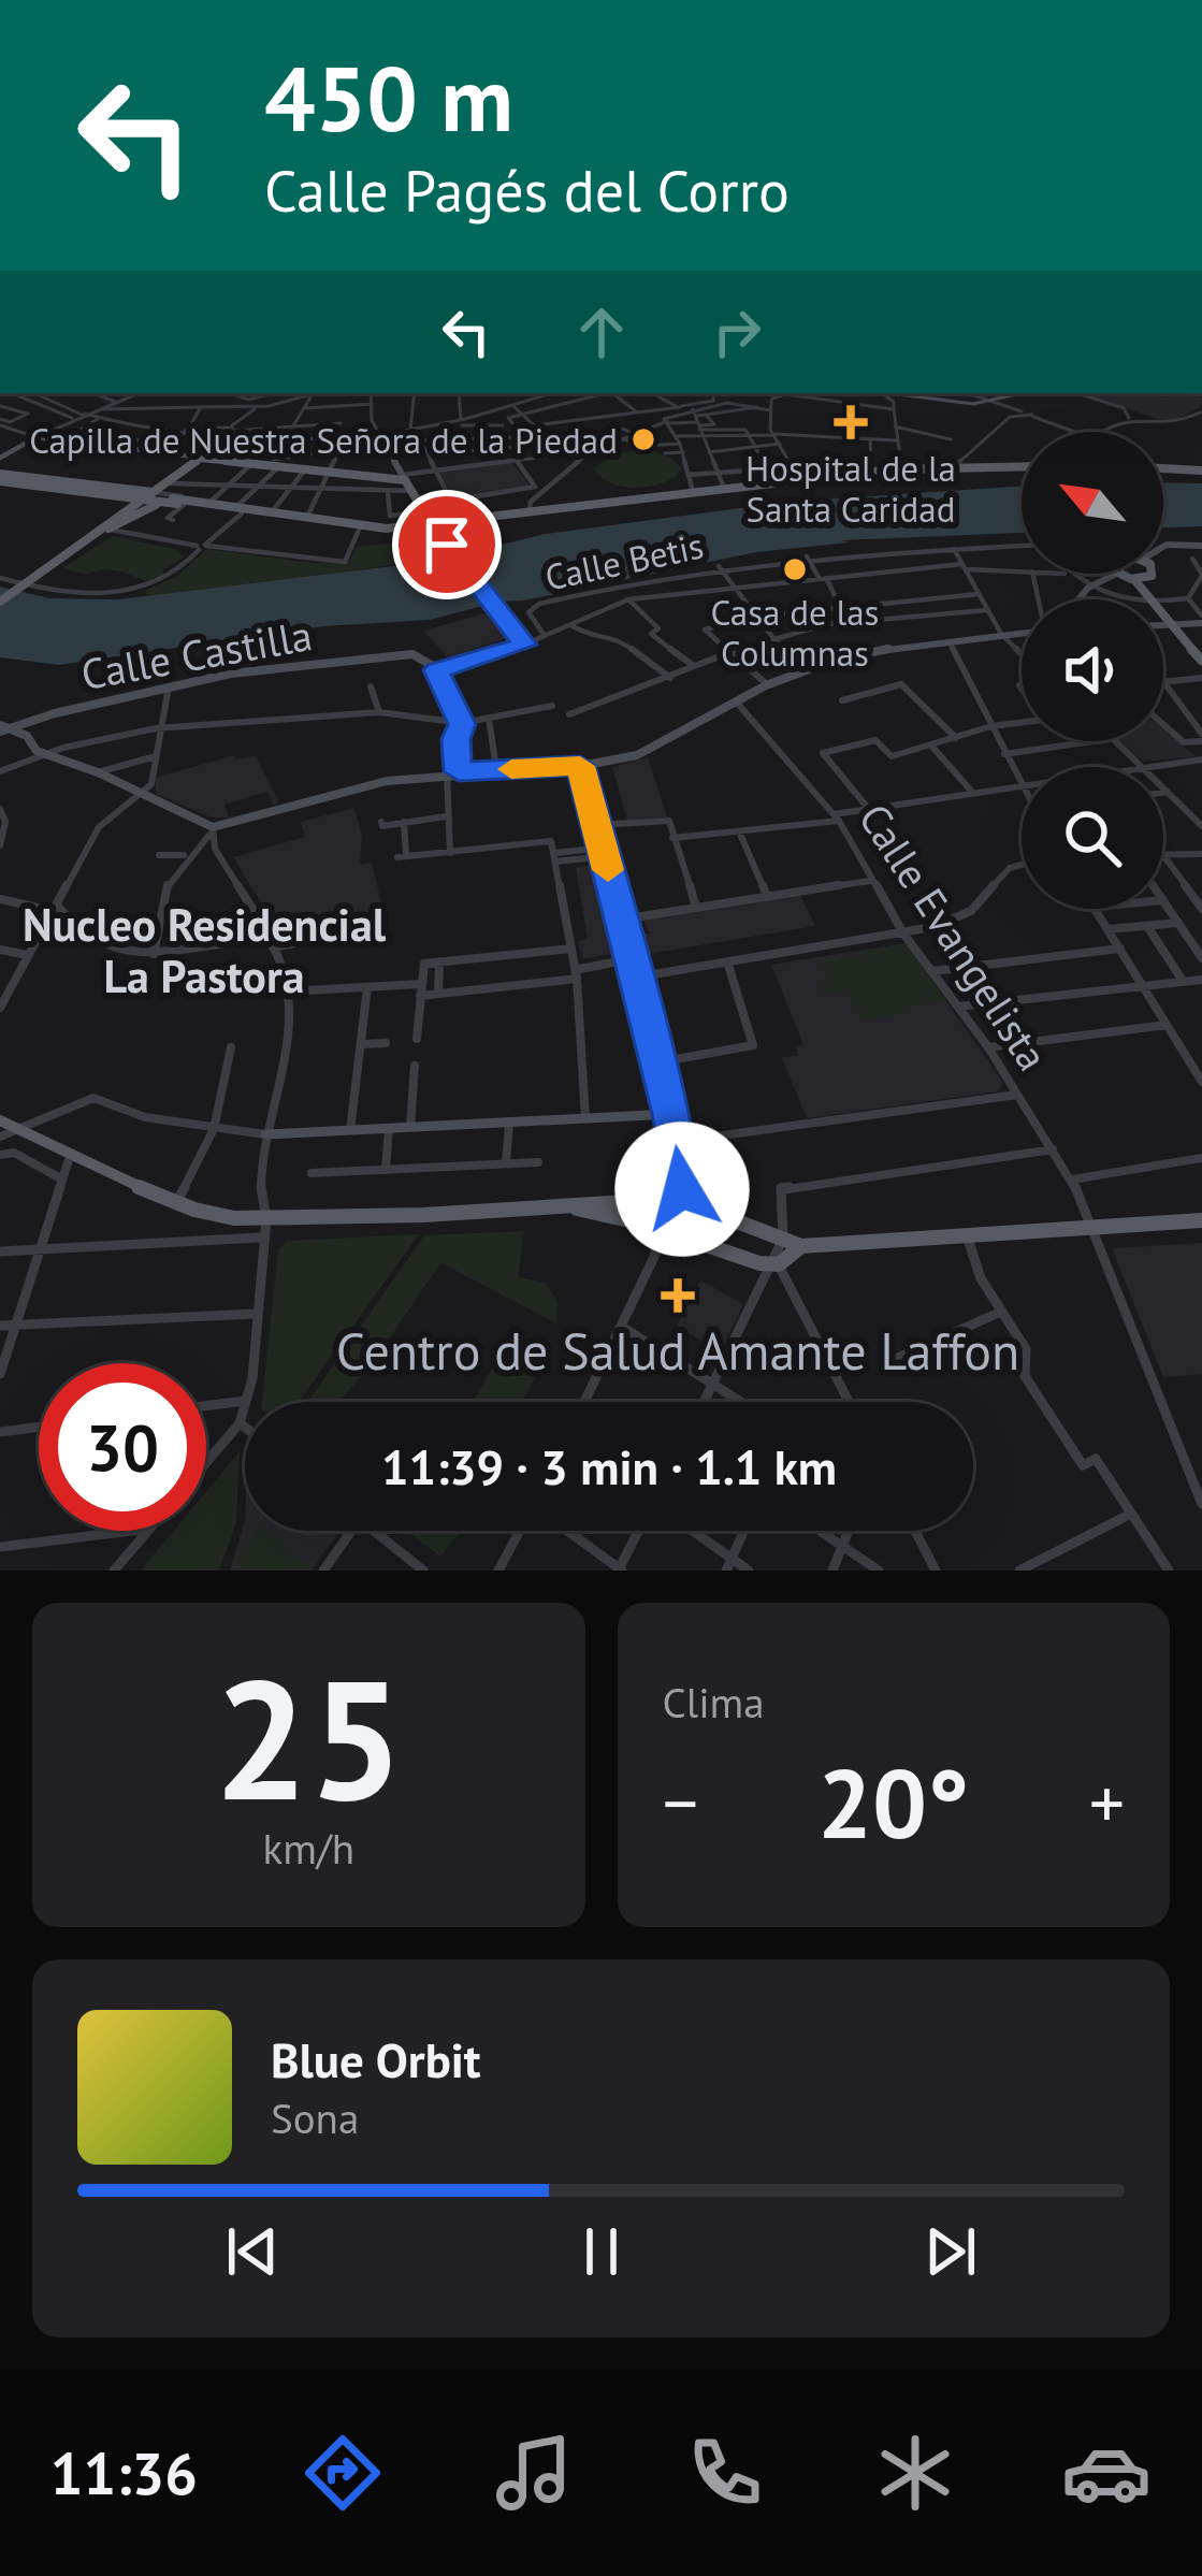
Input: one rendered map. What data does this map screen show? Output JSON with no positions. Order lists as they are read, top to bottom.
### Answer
{
  "streets": {
    "main road": ["Calle Castilla"],
    "street": ["Calle Betis", "Calle Evangelista"]
  },
  "districts": ["Nucleo Residencial La Pastora"],
  "places": {
    "health": ["Hospital de la Santa Caridad", "Centro de Salud Amante Laffon"],
    "other": ["Capilla de Nuestra Señora de la Piedad", "Casa de las Columnas"]
  },
  "north": "top left",
  "page": {
    "turn": ["450 m", "Calle Pagés del Corro"],
    "limit": "30",
    "trip": "11:39 · 3 min · 1.1 km",
    "tile": [
      ["25", "km/h"],
      "Clima"
    ],
    "heat": ["−", "20°", "+"],
    "song": ["Blue Orbit", "Sona"],
    "tabs": "11:36"
  }
}
